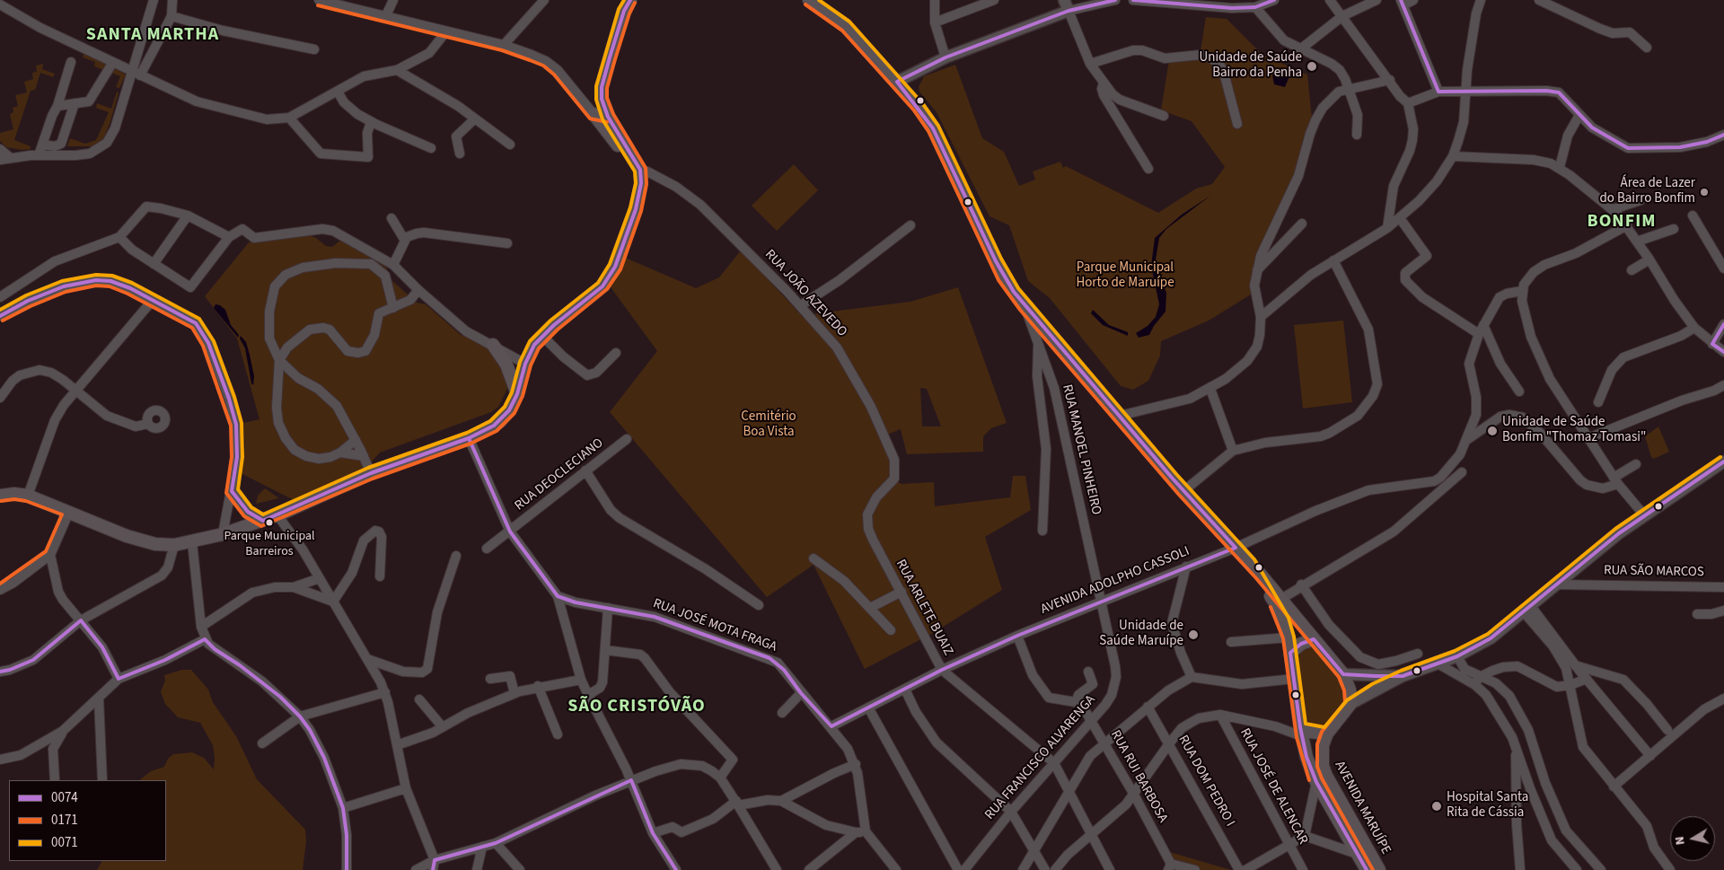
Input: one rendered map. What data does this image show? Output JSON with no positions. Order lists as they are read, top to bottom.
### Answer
{
  "streets": {
    "main road": ["AVENIDA MARUÍPE"],
    "street": [
      "RUA JOÃO AZEVEDO",
      "RUA MANOEL PINHEIRO",
      "RUA DEOCLECIANO",
      "RUA SÃO MARCOS",
      "AVENIDA ADOLPHO CASSOLI",
      "RUA ARLETE BUAIZ",
      "RUA JOSÉ MOTA FRAGA",
      "RUA FRANCISCO ALVARENGA",
      "RUA RUI BARBOSA",
      "RUA DOM PEDRO I",
      "RUA JOSÉ DE ALENCAR"
    ]
  },
  "crossings": [
    ["RUA JOÃO AZEVEDO", "RUA ARLETE BUAIZ"],
    ["RUA MANOEL PINHEIRO", "AVENIDA ADOLPHO CASSOLI"],
    ["RUA MANOEL PINHEIRO", "RUA FRANCISCO ALVARENGA"],
    ["AVENIDA ADOLPHO CASSOLI", "RUA ARLETE BUAIZ"],
    ["AVENIDA ADOLPHO CASSOLI", "RUA JOSÉ MOTA FRAGA"],
    ["AVENIDA ADOLPHO CASSOLI", "RUA FRANCISCO ALVARENGA"],
    ["AVENIDA ADOLPHO CASSOLI", "AVENIDA MARUÍPE"],
    ["RUA ARLETE BUAIZ", "RUA FRANCISCO ALVARENGA"],
    ["RUA FRANCISCO ALVARENGA", "RUA RUI BARBOSA"]
  ],
  "districts": ["SANTA MARTHA", "BONFIM", "SÃO CRISTÓVÃO"],
  "parks": ["Parque Municipal Horto de Maruípe", "Cemitério Boa Vista"],
  "places": [
    "Unidade de Saúde Bairro da Penha",
    "Área de Lazer do Bairro Bonfim",
    "Unidade de Saúde Bonfim \"Thomaz Tomasi\"",
    "Parque Municipal Barreiros",
    "Unidade de Saúde Maruípe",
    "Hospital Santa Rita de Cássia"
  ],
  "lines": ["transit line 0074", "transit line 0071", "transit line 0171"],
  "legend": ["0074", "0171", "0071"],
  "north": "left"
}
